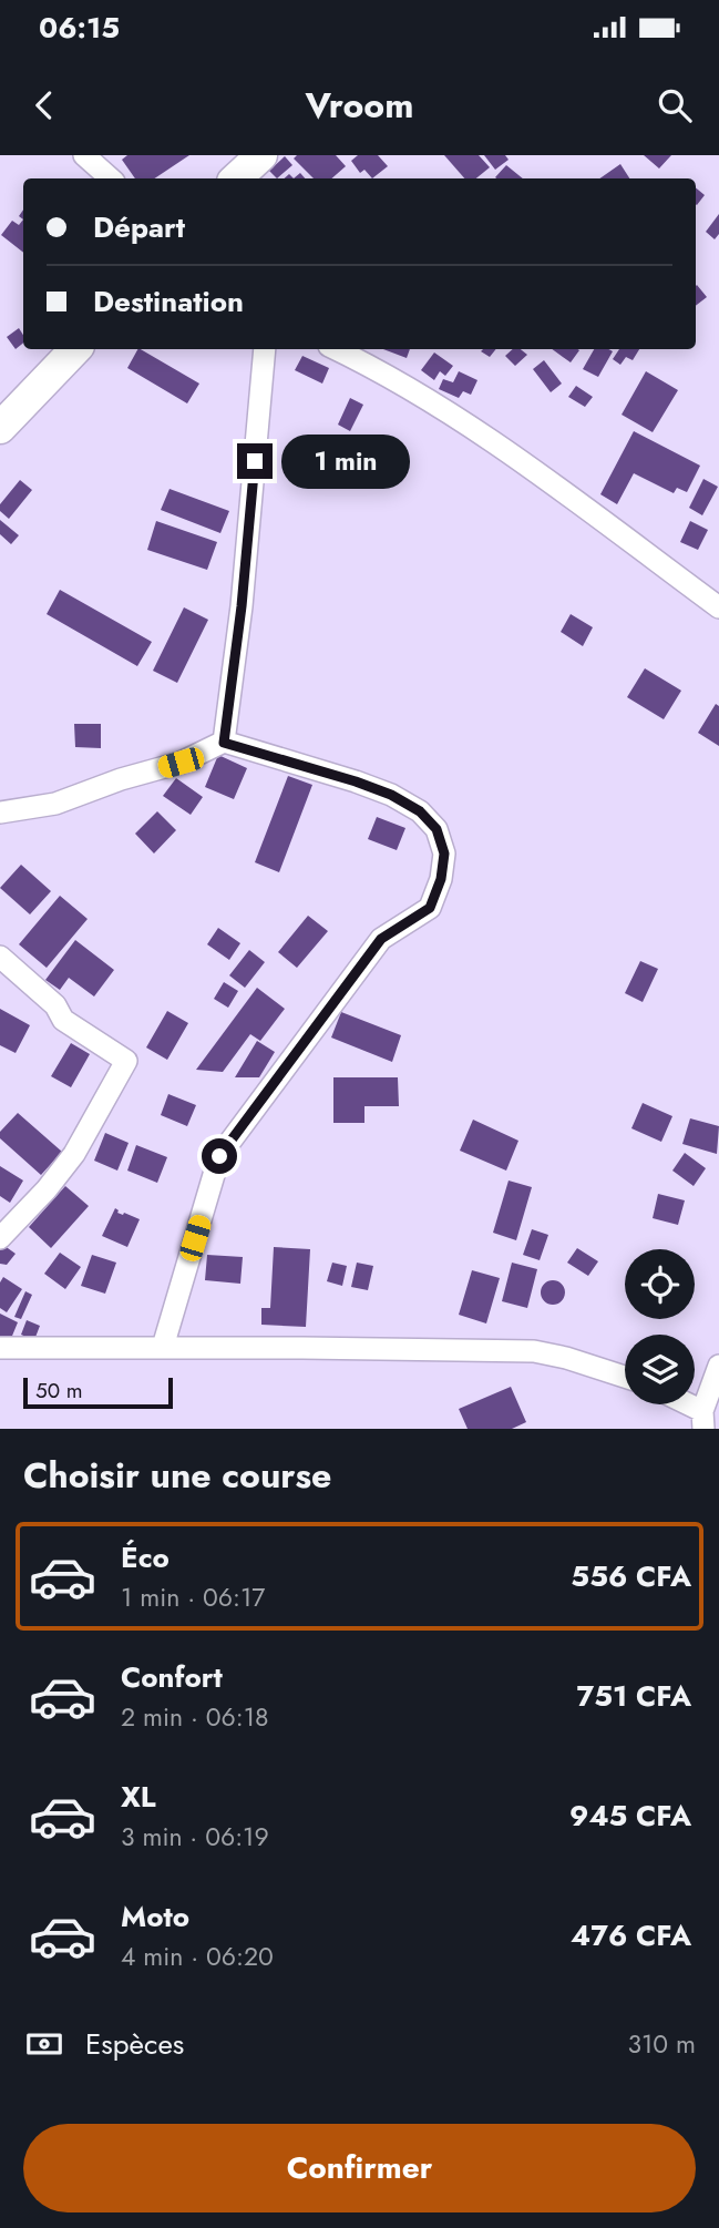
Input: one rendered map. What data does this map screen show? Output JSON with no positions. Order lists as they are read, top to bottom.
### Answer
{
  "scale_bar": "50 m",
  "page": {
    "status": "06:15",
    "header": "Vroom",
    "banner": ["Départ", "Destination"],
    "bubble": "1 min",
    "scale": "50 m",
    "heading": "Choisir une course",
    "list": [
      {
        "name": "Éco",
        "note": "1 min · 06:17",
        "value": "556 CFA"
      },
      {
        "name": "Confort",
        "note": "2 min · 06:18",
        "value": "751 CFA"
      },
      {
        "name": "XL",
        "note": "3 min · 06:19",
        "value": "945 CFA"
      },
      {
        "name": "Moto",
        "note": "4 min · 06:20",
        "value": "476 CFA"
      }
    ],
    "pay": ["Espèces", "310 m"],
    "buttons": "Confirmer"
  }
}
